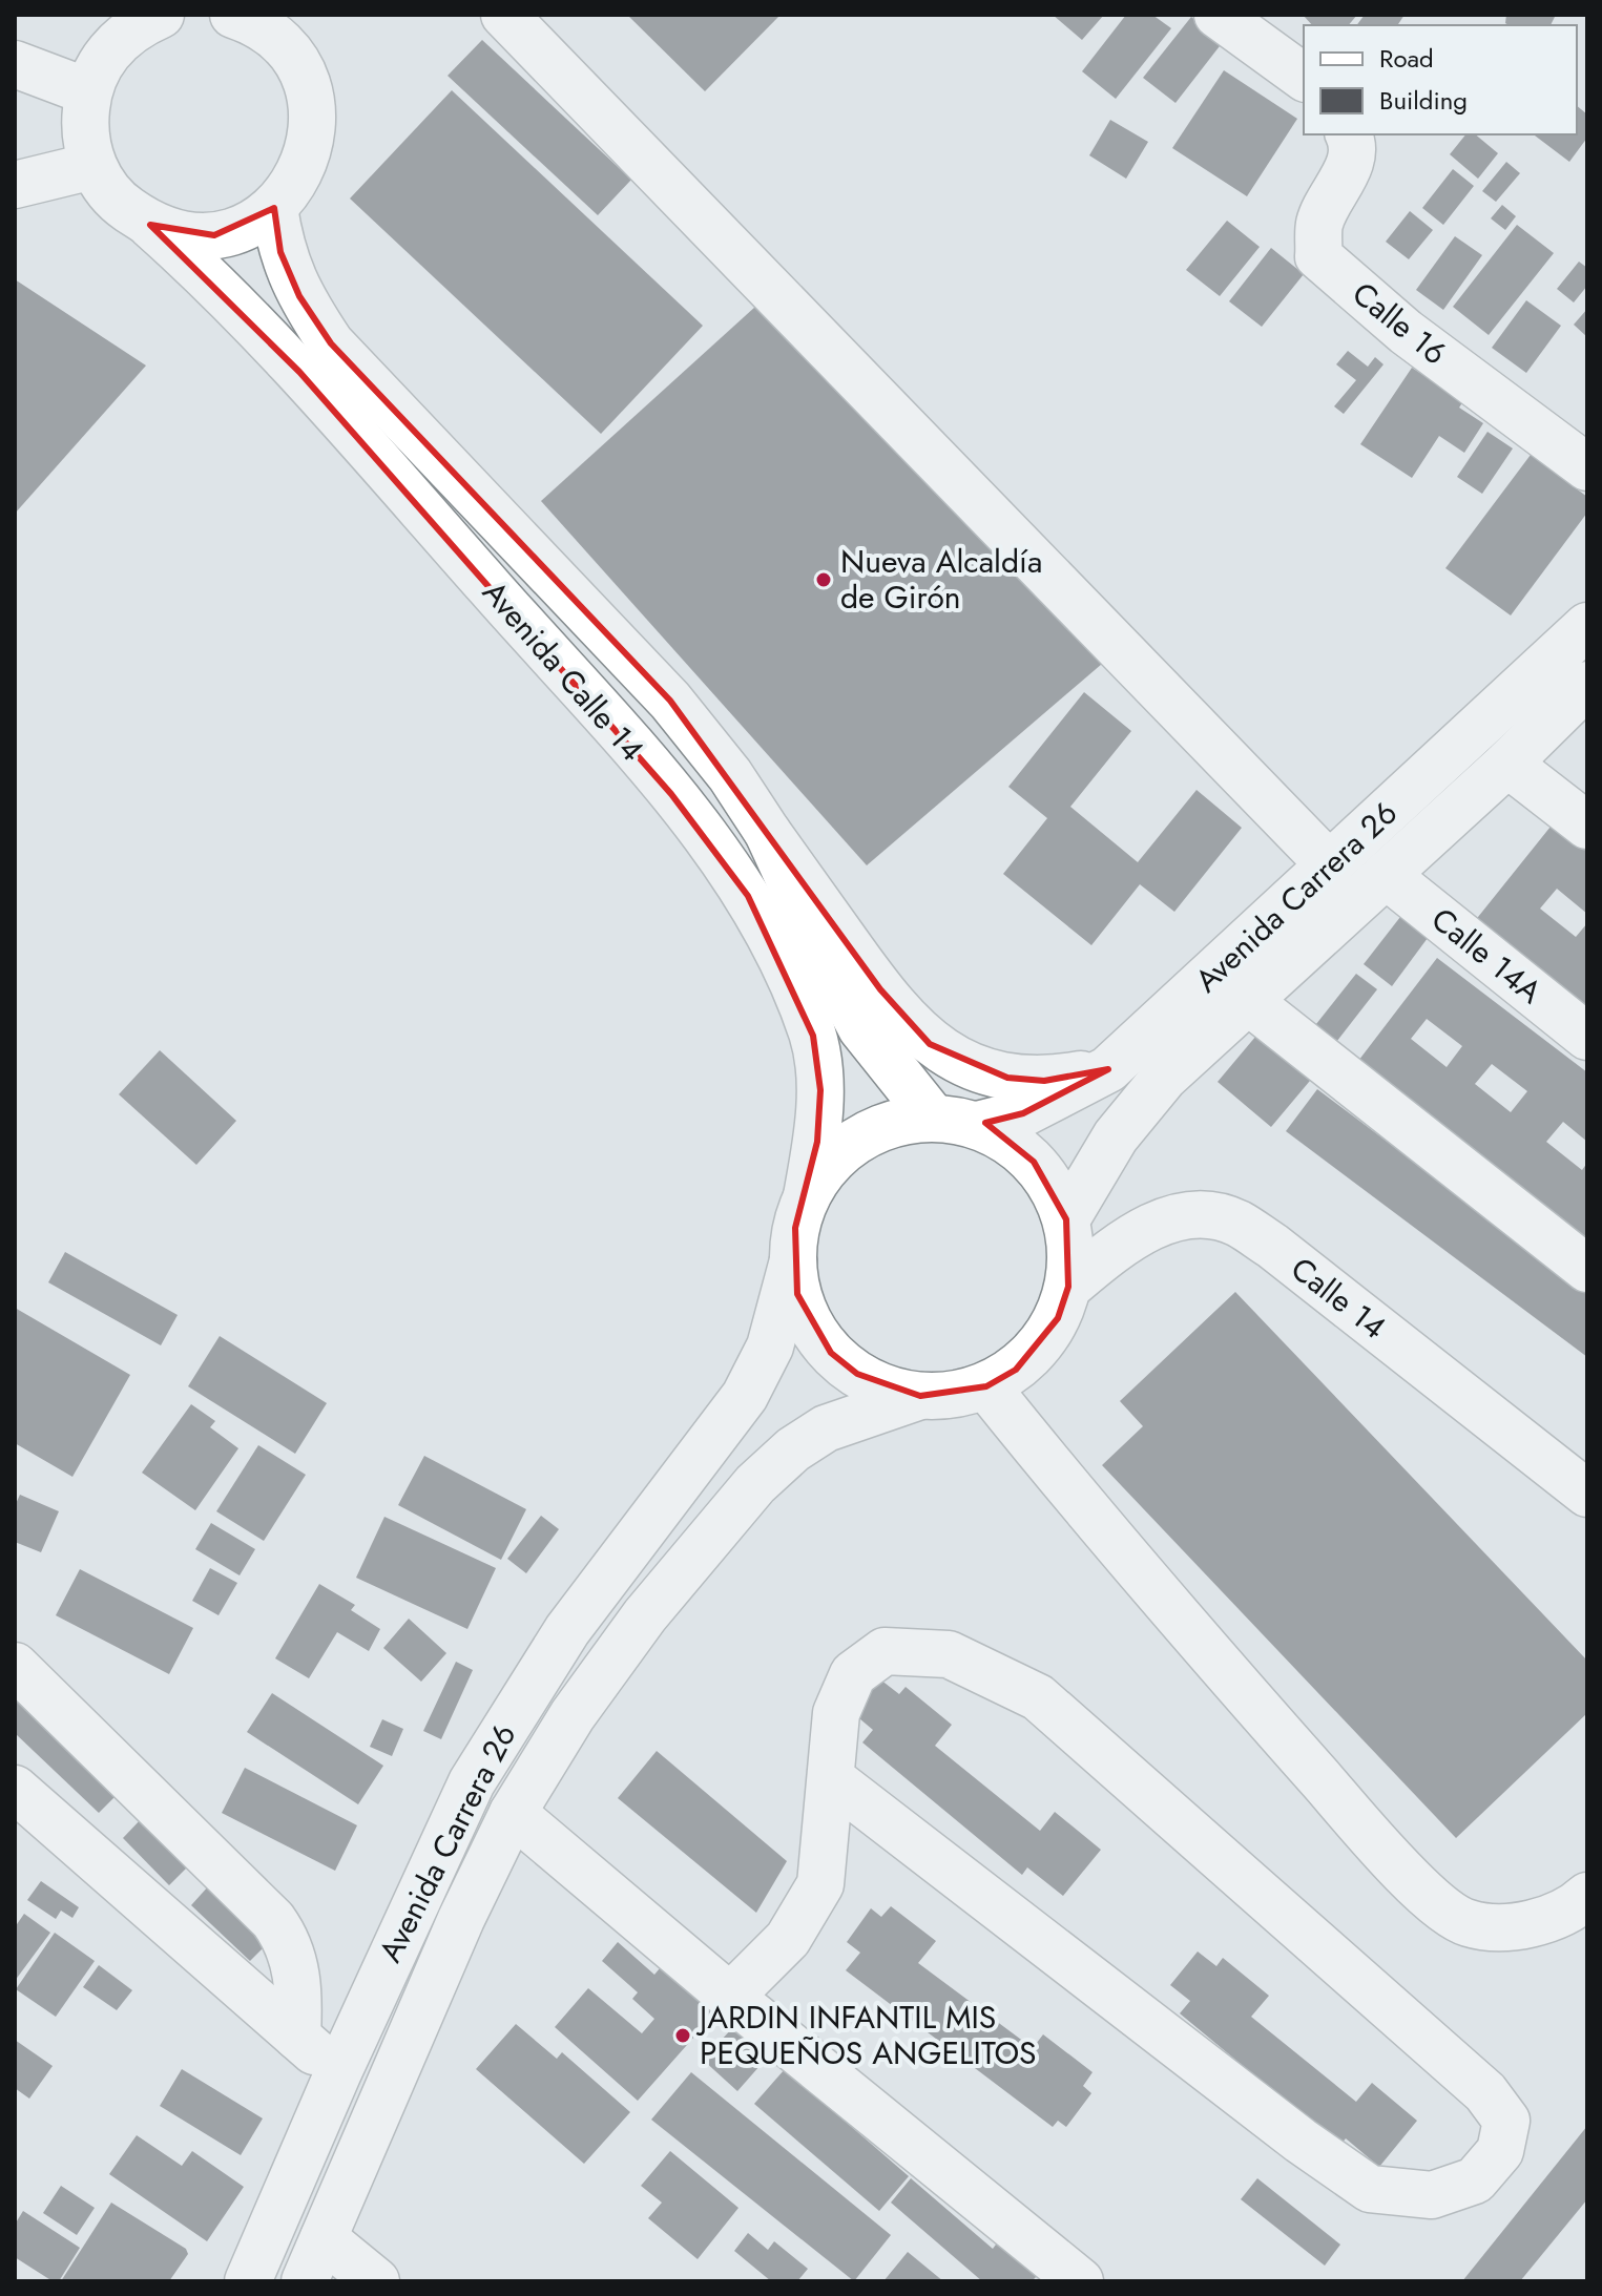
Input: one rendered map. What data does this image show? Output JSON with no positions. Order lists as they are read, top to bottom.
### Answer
{
  "streets": {
    "street": [
      "Calle 16",
      "Avenida Calle 14",
      "Avenida Carrera 26",
      "Calle 14A",
      "Calle 14"
    ]
  },
  "crossings": [
    ["Avenida Calle 14", "Avenida Carrera 26"],
    ["Avenida Calle 14", "Calle 14"],
    ["Avenida Carrera 26", "Calle 14A"],
    ["Avenida Carrera 26", "Calle 14"]
  ],
  "places": ["Nueva Alcaldía de Girón", "JARDIN INFANTIL MIS PEQUEÑOS ANGELITOS"],
  "legend": ["Road", "Building"]
}
